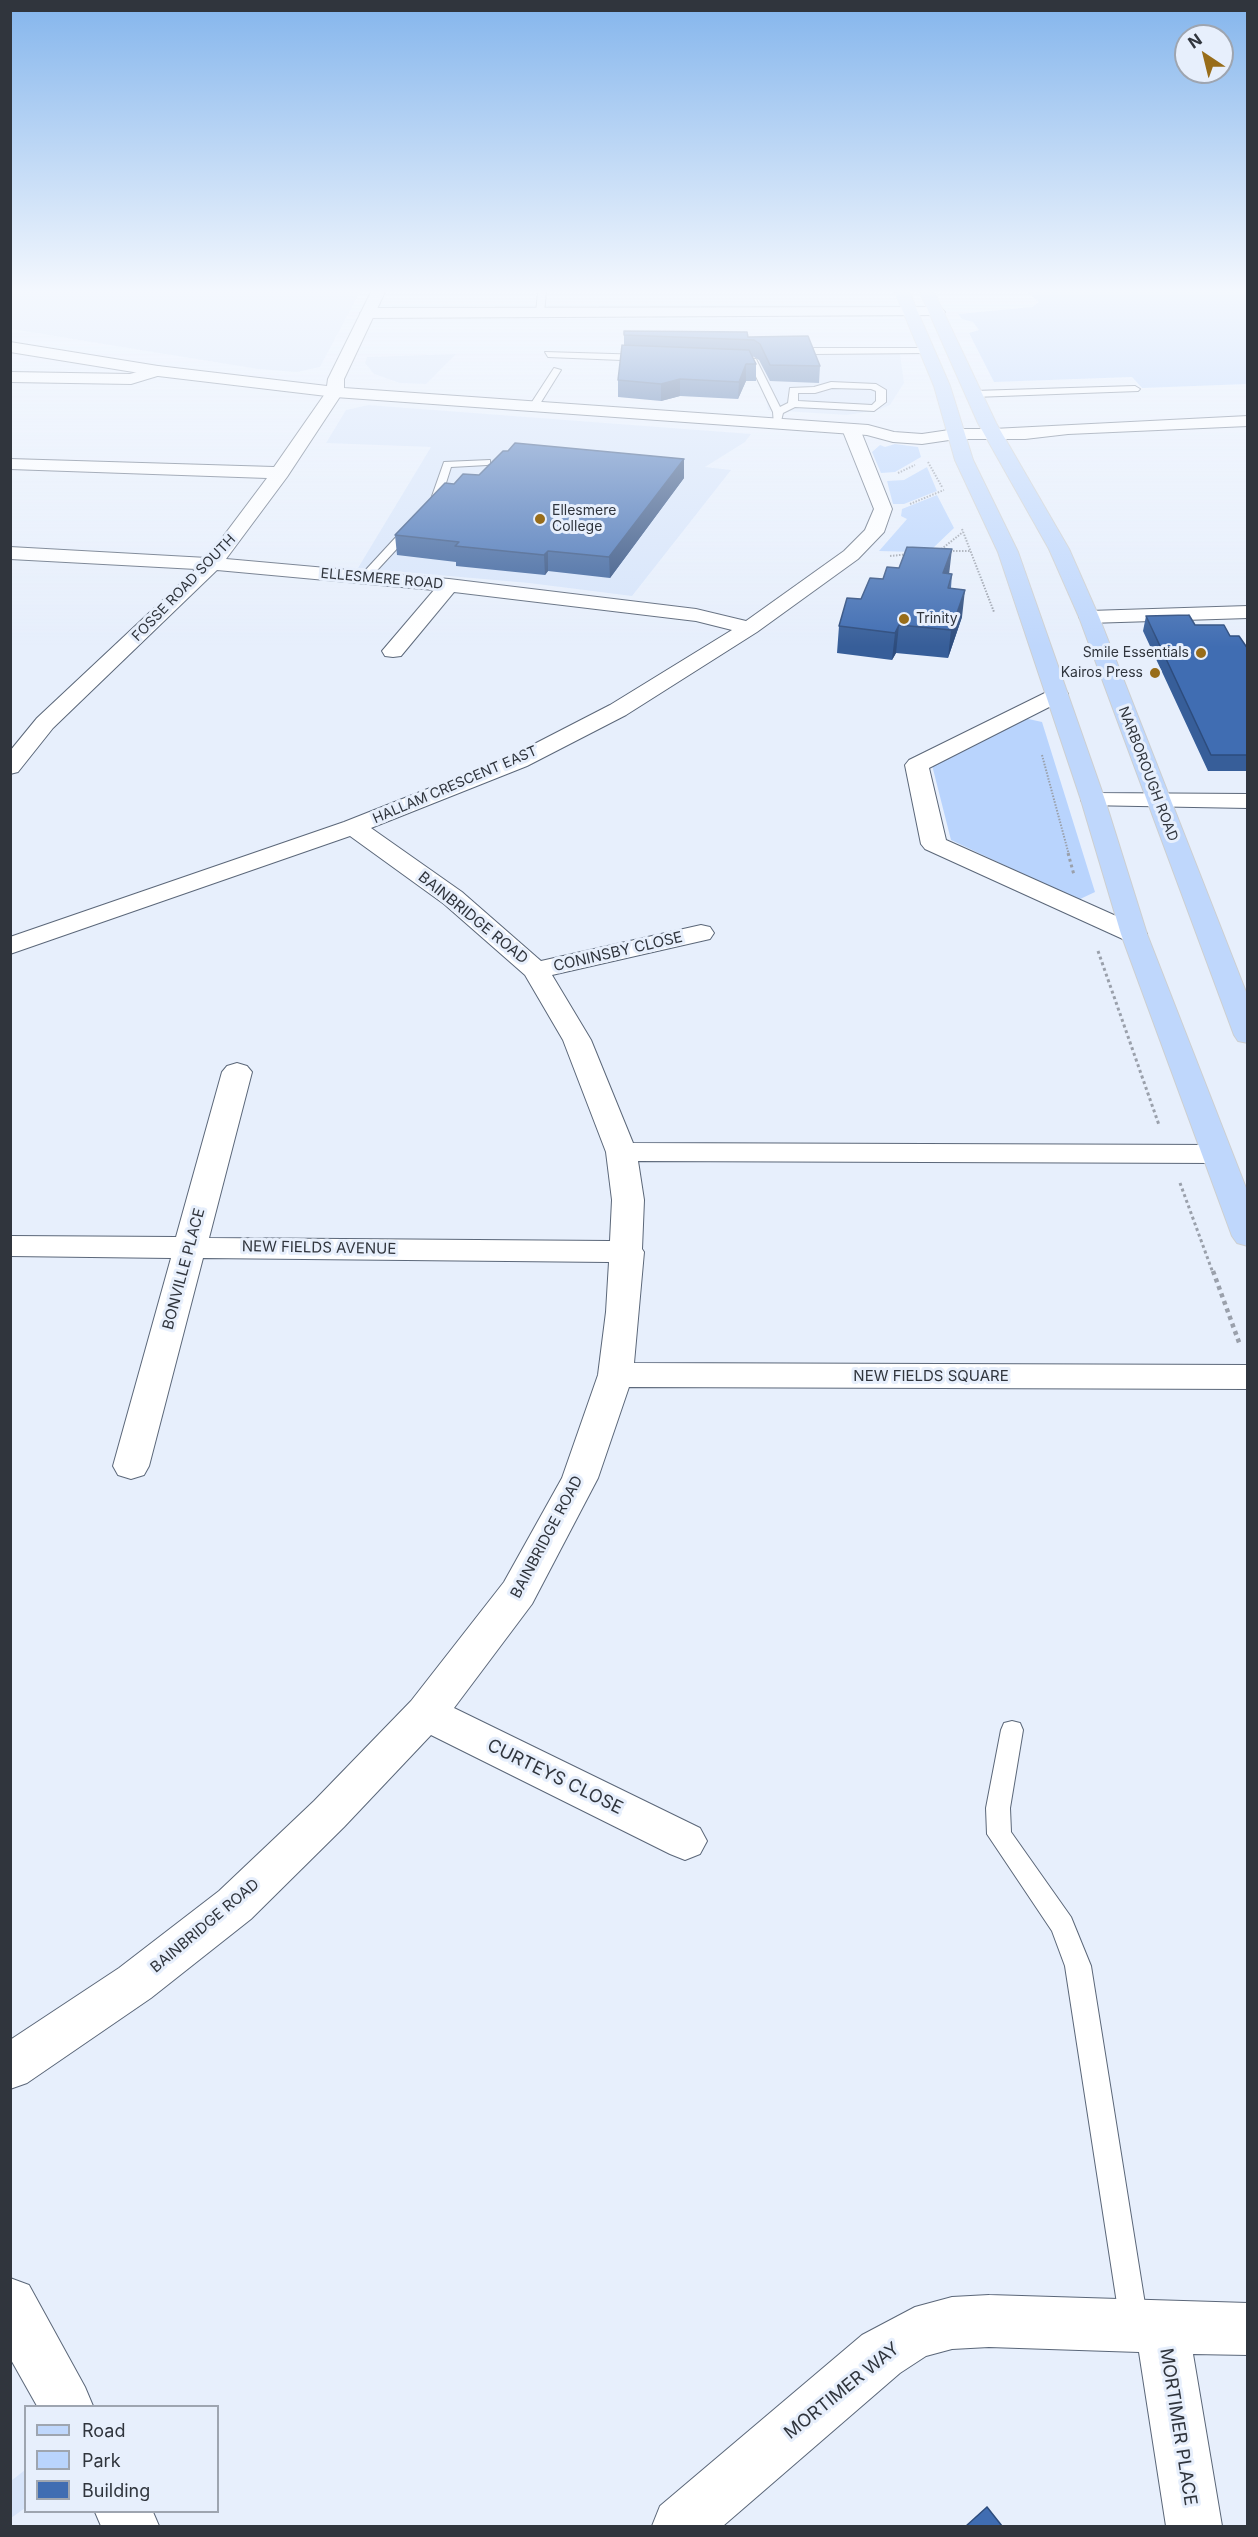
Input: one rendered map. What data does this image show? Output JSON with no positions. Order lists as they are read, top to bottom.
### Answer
{
  "streets": {
    "main road": ["NARBOROUGH ROAD"],
    "street": [
      "ELLESMERE ROAD",
      "FOSSE ROAD SOUTH",
      "HALLAM CRESCENT EAST",
      "BAINBRIDGE ROAD",
      "CONINSBY CLOSE",
      "NEW FIELDS AVENUE",
      "BONVILLE PLACE",
      "NEW FIELDS SQUARE",
      "CURTEYS CLOSE",
      "MORTIMER WAY",
      "MORTIMER PLACE"
    ]
  },
  "crossings": [
    ["ELLESMERE ROAD", "FOSSE ROAD SOUTH"],
    ["ELLESMERE ROAD", "HALLAM CRESCENT EAST"],
    ["HALLAM CRESCENT EAST", "BAINBRIDGE ROAD"],
    ["BAINBRIDGE ROAD", "CONINSBY CLOSE"],
    ["BAINBRIDGE ROAD", "NEW FIELDS AVENUE"],
    ["BAINBRIDGE ROAD", "NEW FIELDS SQUARE"],
    ["BAINBRIDGE ROAD", "CURTEYS CLOSE"],
    ["NEW FIELDS AVENUE", "BONVILLE PLACE"],
    ["MORTIMER WAY", "MORTIMER PLACE"]
  ],
  "places": [
    "Ellesmere College",
    "Trinity",
    "Smile Essentials",
    "Kairos Press"
  ],
  "legend": ["Road", "Park", "Building"],
  "north": "top left"
}
